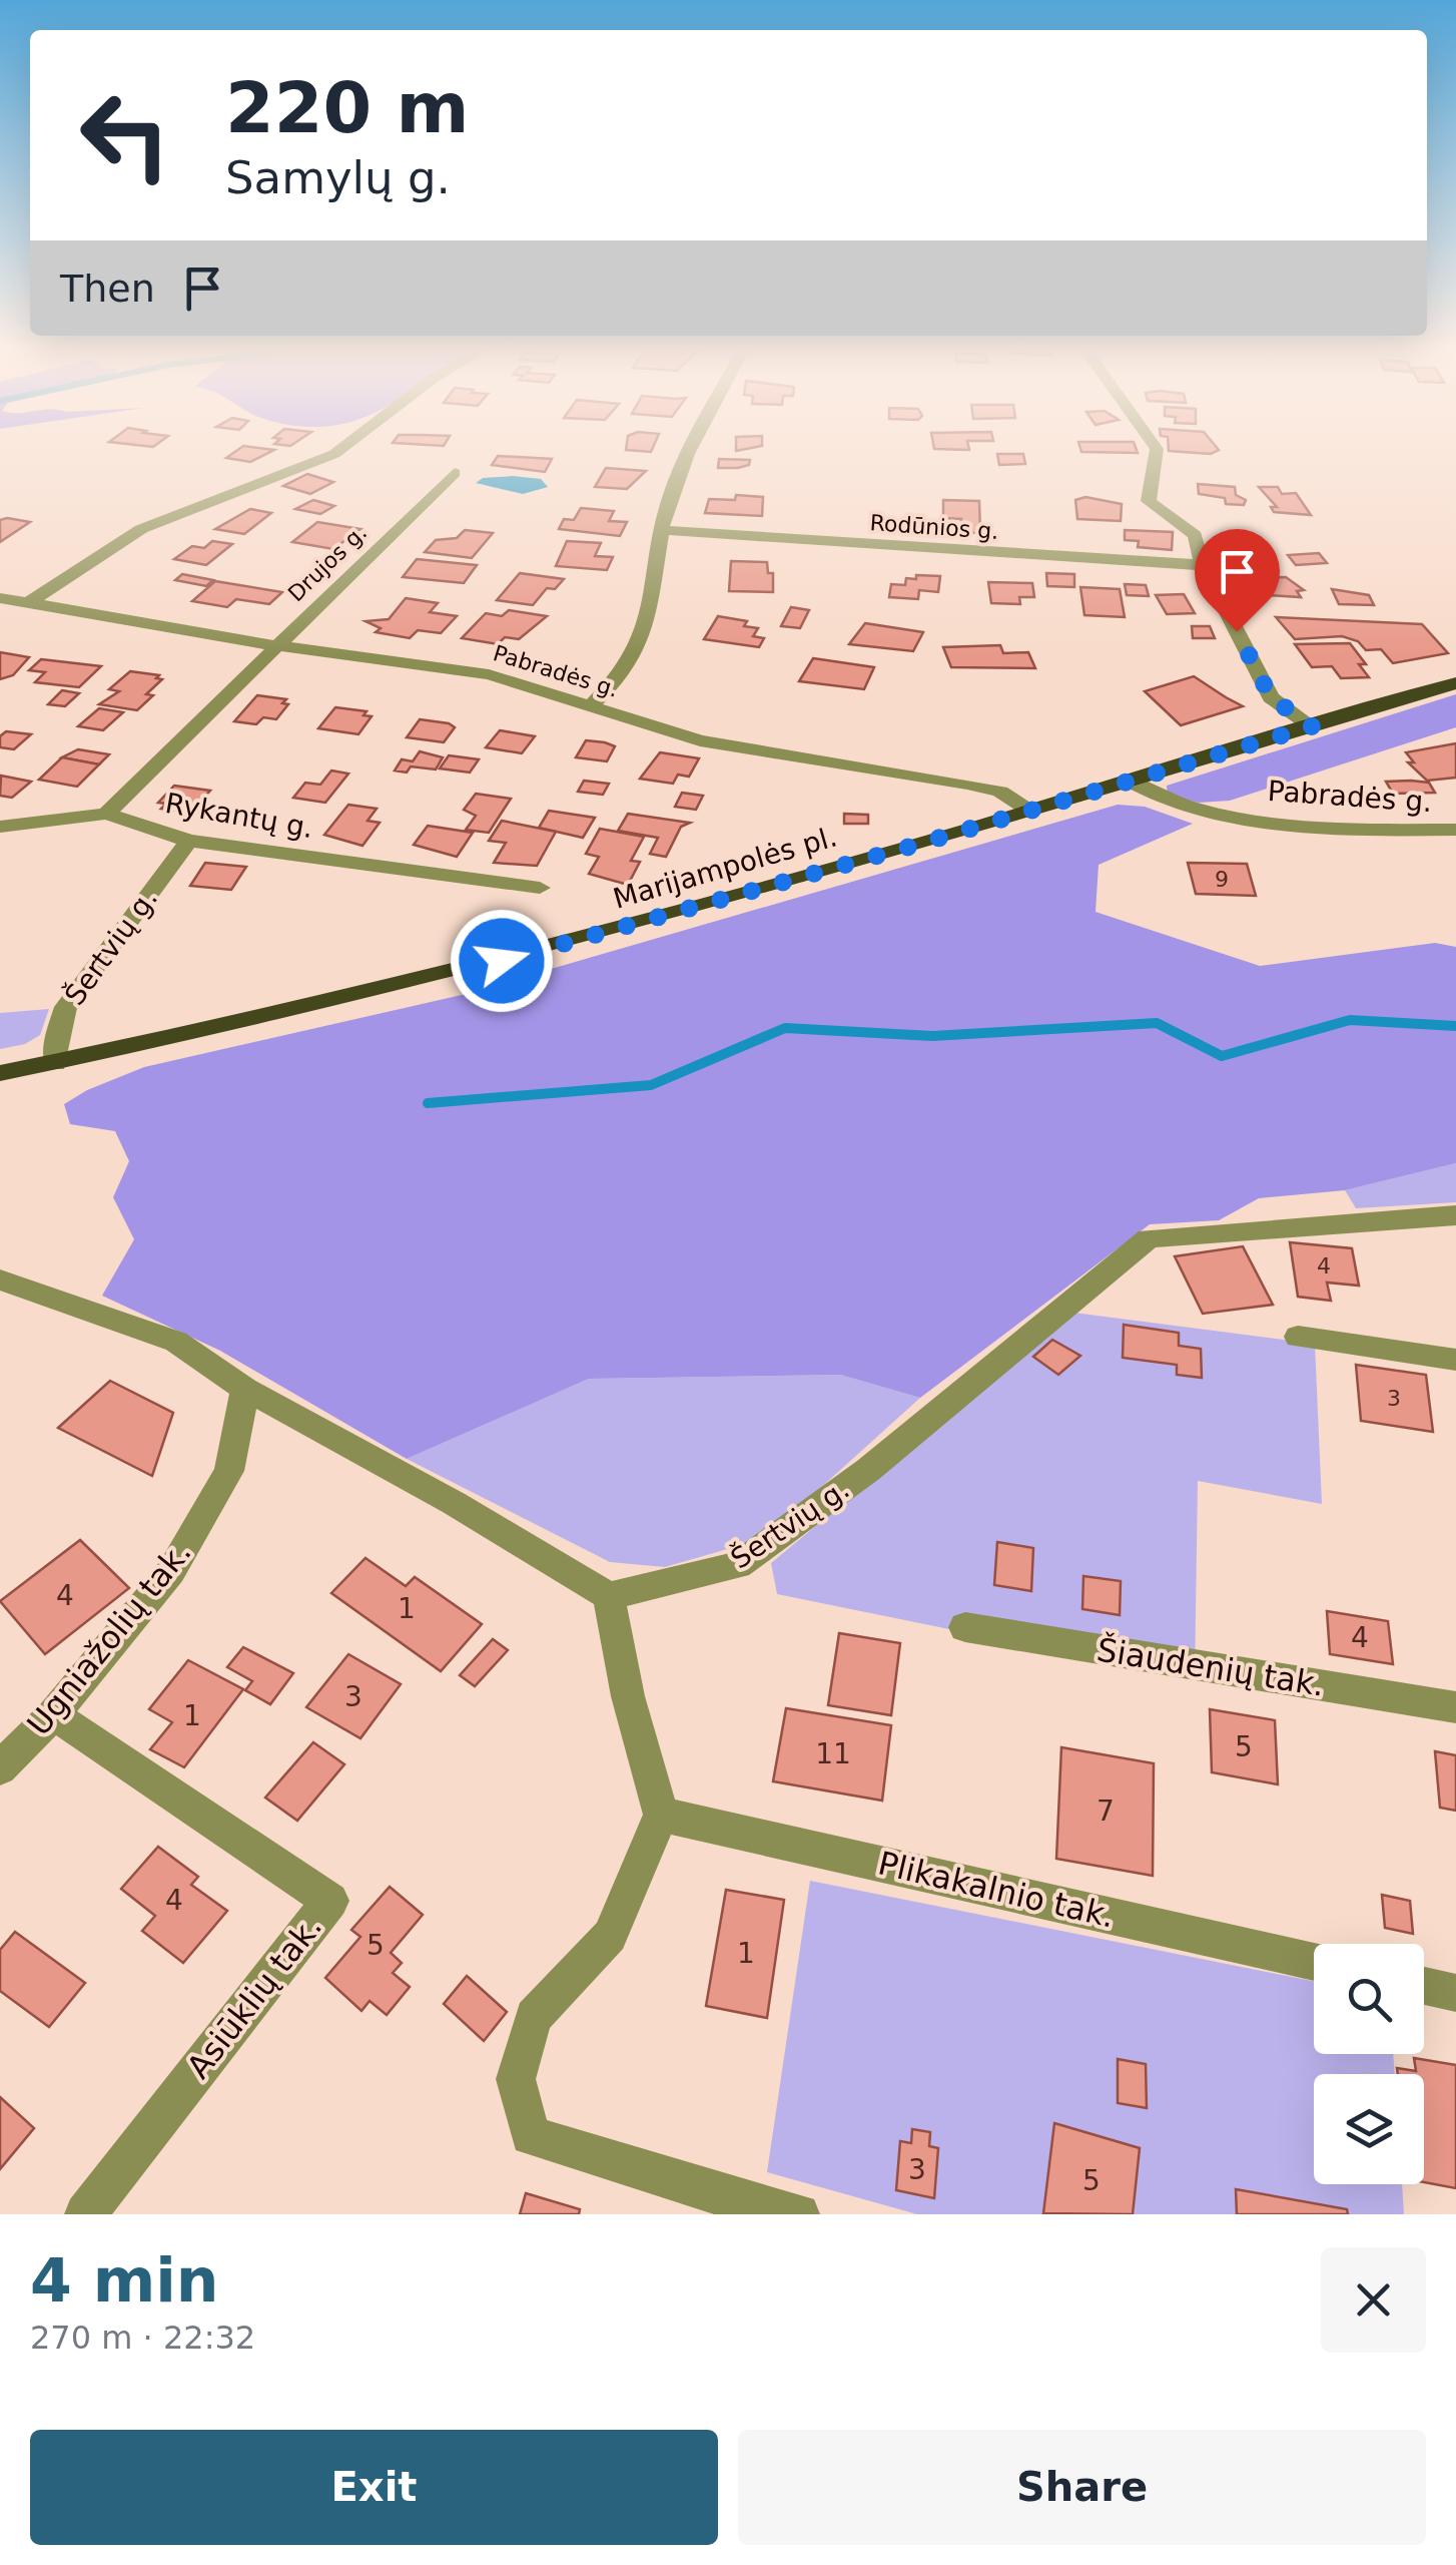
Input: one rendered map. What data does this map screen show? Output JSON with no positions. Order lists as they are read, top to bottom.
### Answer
{
  "streets": {
    "main road": ["Marijampolės pl."],
    "street": [
      "Rodūnios g.",
      "Drujos g.",
      "Pabradės g.",
      "Rykantų g.",
      "Šertvių g.",
      "Ugniažolių tak.",
      "Šiaudenių tak.",
      "Plikakalnio tak.",
      "Asiūklių tak."
    ]
  },
  "crossings": [
    ["Drujos g.", "Pabradės g."],
    ["Drujos g.", "Rykantų g."],
    ["Pabradės g.", "Rykantų g."],
    ["Pabradės g.", "Marijampolės pl."],
    ["Rykantų g.", "Šertvių g."],
    ["Marijampolės pl.", "Šertvių g."],
    ["Ugniažolių tak.", "Asiūklių tak."]
  ],
  "house_numbers": [
    "9",
    "4",
    "3",
    "4",
    "1",
    "4",
    "3",
    "1",
    "5",
    "11",
    "7",
    "4",
    "5",
    "1",
    "3",
    "5"
  ],
  "page": {
    "turn": ["220 m", "Samylų g."],
    "then": "Then",
    "heading": ["4 min", "270 m · 22:32"],
    "buttons": ["Exit", "Share"]
  }
}
